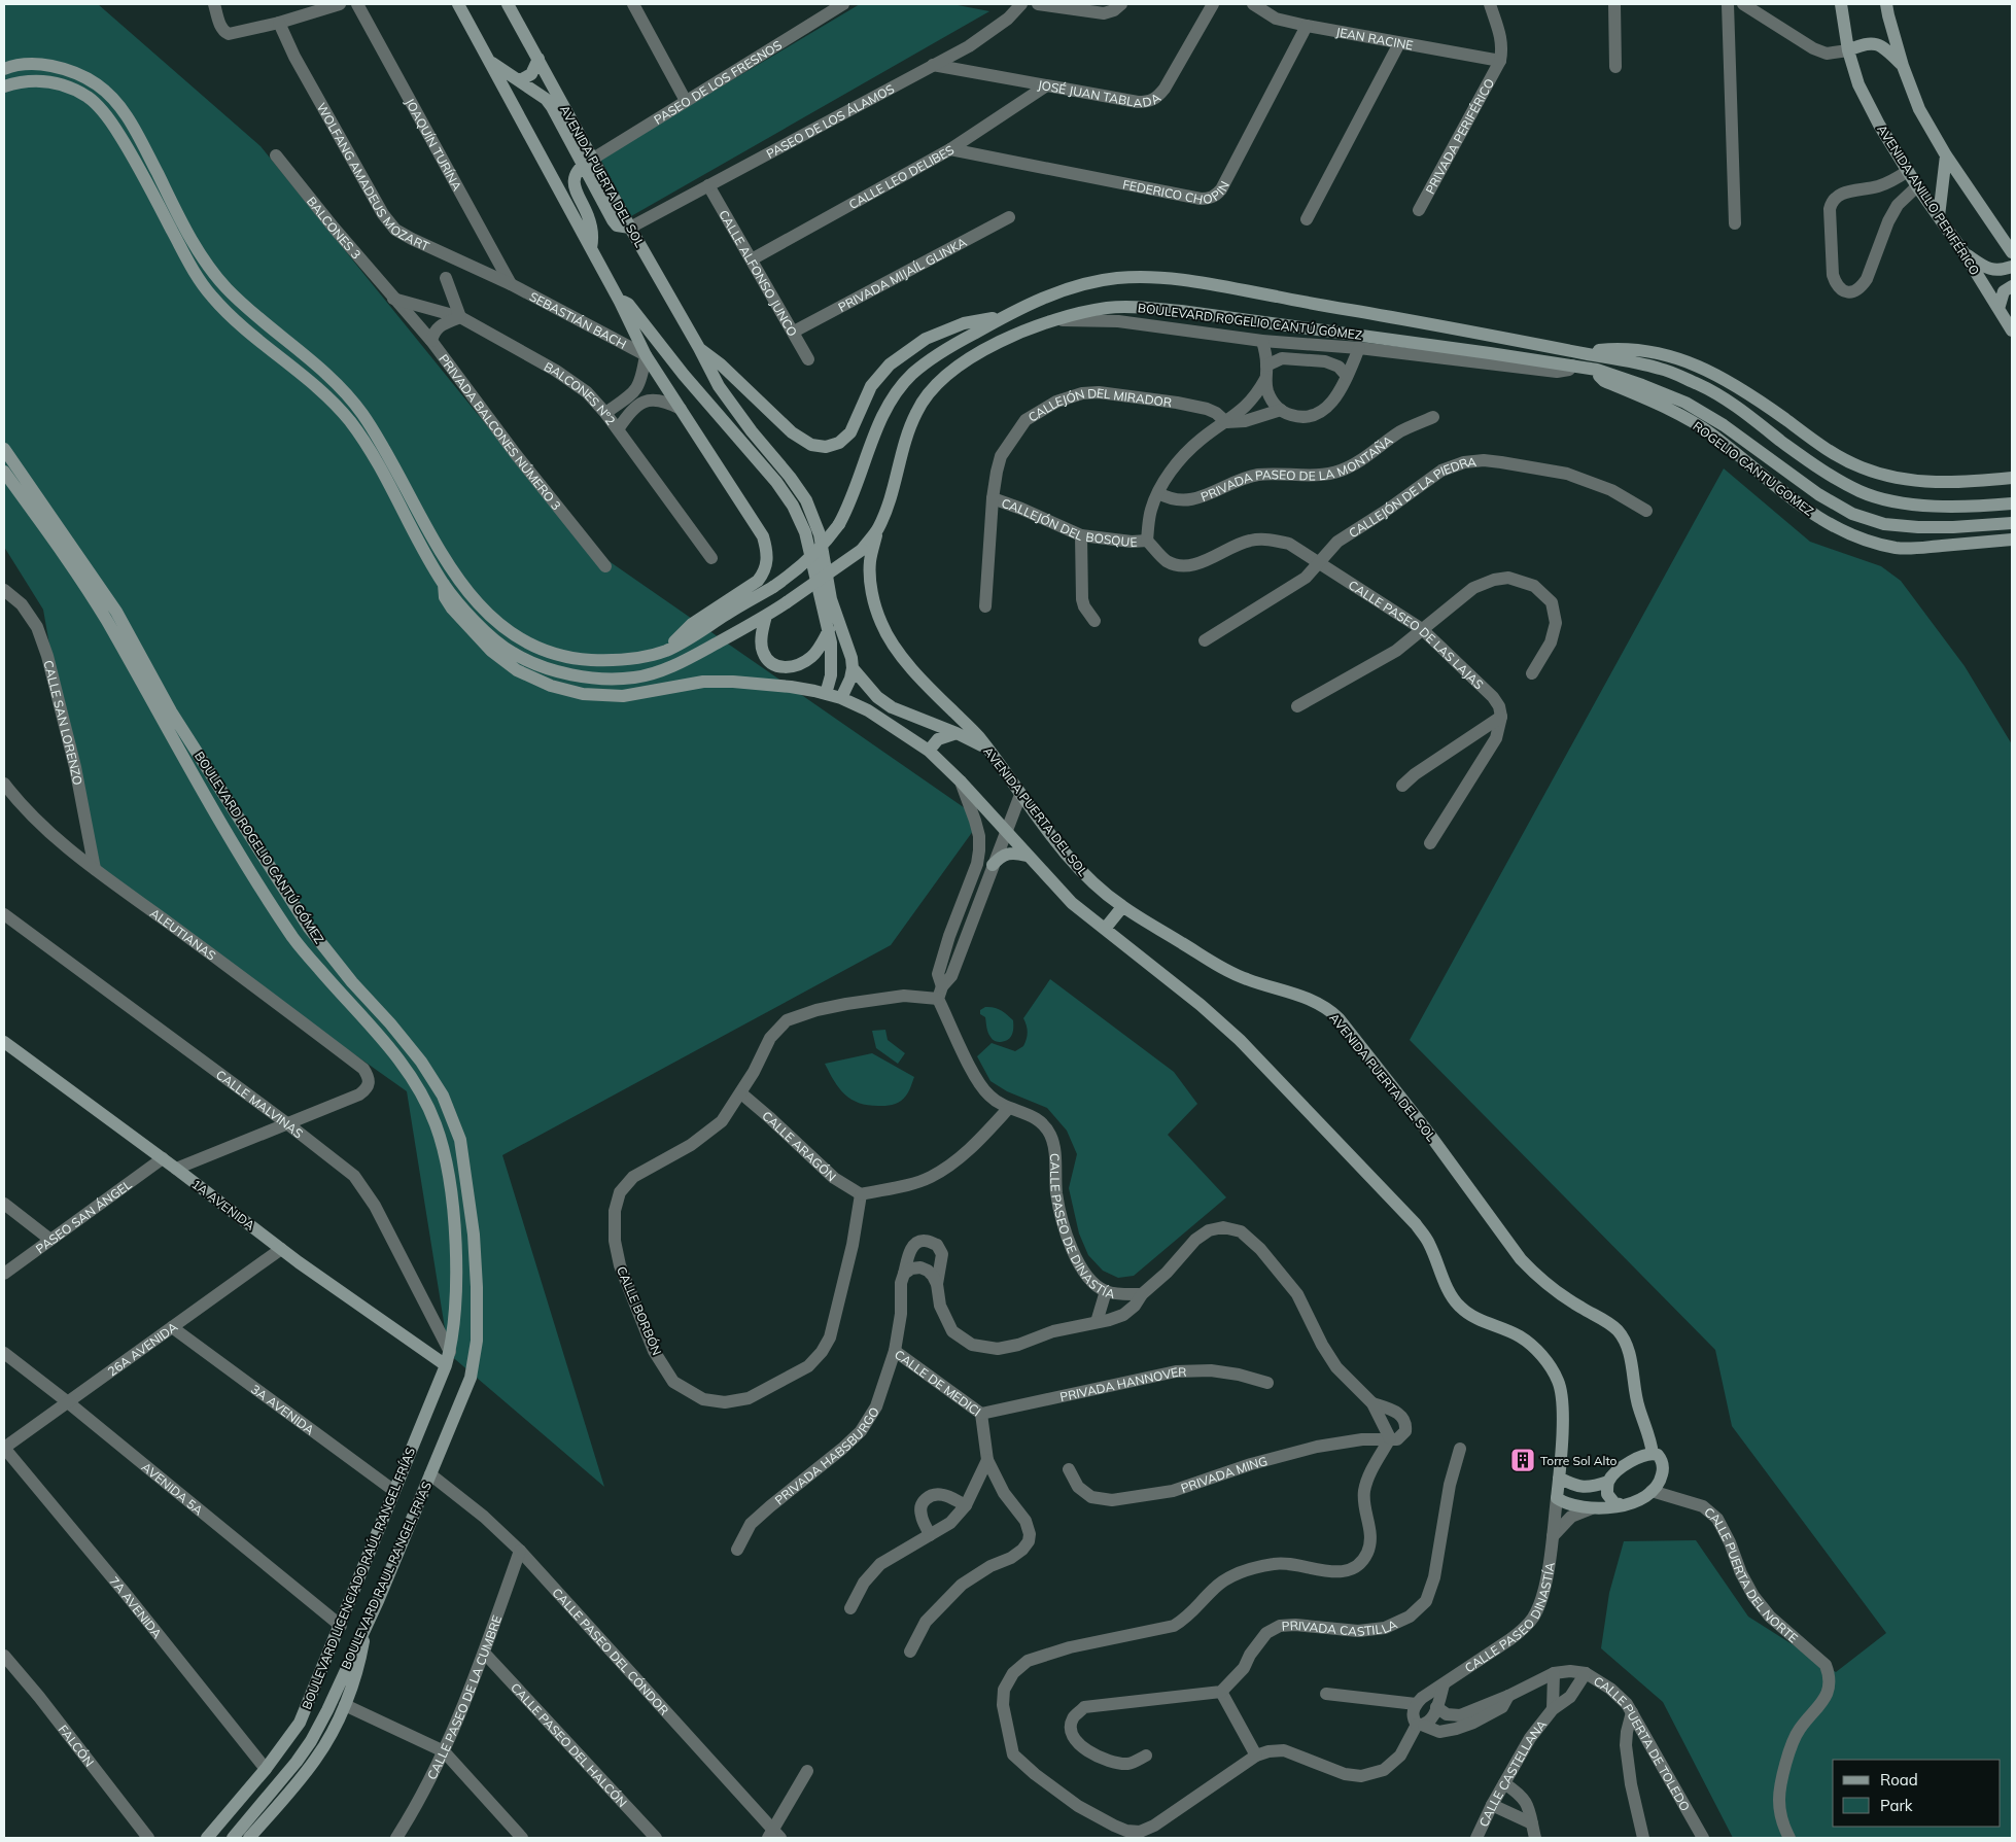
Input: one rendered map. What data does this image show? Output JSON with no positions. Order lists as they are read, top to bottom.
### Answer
{
  "streets": {
    "main road": [
      "AVENIDA PUERTA DEL SOL",
      "AVENIDA ANILLO PERIFÉRICO",
      "BOULEVARD ROGELIO CANTÚ GÓMEZ",
      "ROGELIO CANTU GOMEZ",
      "1A AVENIDA",
      "BOULEVARD RAUL RANGEL FRIAS",
      "BOULEVARD LICENCIADO RAÚL RANGEL FRÍAS"
    ],
    "street": [
      "JEAN RACINE",
      "PASEO DE LOS FRESNOS",
      "JOSÉ JUAN TABLADA",
      "PASEO DE LOS ÁLAMOS",
      "PRIVADA PERIFÉRICO",
      "JOAQUÍN TURÍNA",
      "WOLFANG AMADEUS MOZART",
      "CALLE LEO DELIBES",
      "FEDERICO CHOPIN",
      "BALCONES 3",
      "CALLE ALFONSO JUNCO",
      "PRIVADA MIJAÍL GLINKA",
      "SEBASTIÁN BACH",
      "BALCONES N°2",
      "CALLEJÓN DEL MIRADOR",
      "PRIVADA BALCONES NÚMERO 3",
      "PRIVADA PASEO DE LA MONTAÑA",
      "CALLEJÓN DE LA PIEDRA",
      "CALLEJÓN DEL BOSQUE",
      "CALLE PASEO DE LAS LAJAS",
      "CALLE SAN LORENZO",
      "ALEUTIANAS",
      "CALLE MALVINAS",
      "CALLE ARAGÓN",
      "PASEO SAN ÁNGEL",
      "CALLE PASEO DE DINASTÍA",
      "CALLE BORBÓN",
      "26A AVENIDA",
      "CALLE DE MEDICI",
      "PRIVADA HANNOVER",
      "3A AVENIDA",
      "PRIVADA HABSBURGO",
      "PRIVADA MING",
      "AVENIDA 5A",
      "CALLE PUERTA DEL NORTE",
      "7A AVENIDA",
      "CALLE PASEO DINASTÍA",
      "PRIVADA CASTILLA",
      "CALLE PASEO DEL CÓNDOR",
      "CALLE PASEO DE LA CUMBRE",
      "CALLE PASEO DEL HALCÓN",
      "CALLE PUERTA DE TOLEDO",
      "FALCÓN",
      "CALLE CASTELLANA"
    ]
  },
  "crossings": [
    ["JEAN RACINE", "PRIVADA PERIFÉRICO"],
    ["JEAN RACINE", "FEDERICO CHOPIN"],
    ["PASEO DE LOS FRESNOS", "AVENIDA PUERTA DEL SOL"],
    ["JOSÉ JUAN TABLADA", "PASEO DE LOS ÁLAMOS"],
    ["JOSÉ JUAN TABLADA", "CALLE LEO DELIBES"],
    ["PASEO DE LOS ÁLAMOS", "AVENIDA PUERTA DEL SOL"],
    ["PASEO DE LOS ÁLAMOS", "CALLE ALFONSO JUNCO"],
    ["JOAQUÍN TURÍNA", "WOLFANG AMADEUS MOZART"],
    ["JOAQUÍN TURÍNA", "SEBASTIÁN BACH"],
    ["WOLFANG AMADEUS MOZART", "SEBASTIÁN BACH"],
    ["AVENIDA PUERTA DEL SOL", "BOULEVARD ROGELIO CANTÚ GÓMEZ"],
    ["AVENIDA PUERTA DEL SOL", "CALLE PUERTA DEL NORTE"],
    ["CALLE LEO DELIBES", "FEDERICO CHOPIN"],
    ["CALLE LEO DELIBES", "CALLE ALFONSO JUNCO"],
    ["BALCONES 3", "BALCONES N°2"],
    ["BALCONES 3", "PRIVADA BALCONES NÚMERO 3"],
    ["CALLE ALFONSO JUNCO", "PRIVADA MIJAÍL GLINKA"],
    ["BOULEVARD ROGELIO CANTÚ GÓMEZ", "ROGELIO CANTU GOMEZ"],
    ["BOULEVARD ROGELIO CANTÚ GÓMEZ", "BOULEVARD RAUL RANGEL FRIAS"],
    ["BOULEVARD ROGELIO CANTÚ GÓMEZ", "BOULEVARD LICENCIADO RAÚL RANGEL FRÍAS"],
    ["BALCONES N°2", "PRIVADA BALCONES NÚMERO 3"],
    ["CALLEJÓN DEL MIRADOR", "CALLEJÓN DEL BOSQUE"],
    ["CALLEJÓN DE LA PIEDRA", "CALLE PASEO DE LAS LAJAS"],
    ["CALLEJÓN DEL BOSQUE", "CALLE PASEO DE LAS LAJAS"],
    ["CALLE SAN LORENZO", "ALEUTIANAS"],
    ["ALEUTIANAS", "CALLE MALVINAS"],
    ["CALLE MALVINAS", "BOULEVARD LICENCIADO RAÚL RANGEL FRÍAS"],
    ["CALLE ARAGÓN", "CALLE BORBÓN"],
    ["1A AVENIDA", "PASEO SAN ÁNGEL"],
    ["1A AVENIDA", "26A AVENIDA"],
    ["1A AVENIDA", "BOULEVARD LICENCIADO RAÚL RANGEL FRÍAS"],
    ["CALLE PASEO DE DINASTÍA", "CALLE BORBÓN"],
    ["CALLE PASEO DE DINASTÍA", "PRIVADA MING"],
    ["CALLE PASEO DE DINASTÍA", "CALLE PUERTA DE TOLEDO"],
    ["26A AVENIDA", "3A AVENIDA"],
    ["26A AVENIDA", "AVENIDA 5A"],
    ["26A AVENIDA", "7A AVENIDA"],
    ["CALLE DE MEDICI", "PRIVADA HANNOVER"],
    ["CALLE DE MEDICI", "PRIVADA HABSBURGO"],
    ["3A AVENIDA", "BOULEVARD LICENCIADO RAÚL RANGEL FRÍAS"],
    ["AVENIDA 5A", "BOULEVARD LICENCIADO RAÚL RANGEL FRÍAS"],
    ["BOULEVARD RAUL RANGEL FRIAS", "CALLE PASEO DEL CÓNDOR"],
    ["BOULEVARD LICENCIADO RAÚL RANGEL FRÍAS", "7A AVENIDA"],
    ["CALLE PASEO DEL CÓNDOR", "CALLE PASEO DE LA CUMBRE"],
    ["CALLE PASEO DE LA CUMBRE", "CALLE PASEO DEL HALCÓN"],
    ["CALLE PUERTA DE TOLEDO", "CALLE CASTELLANA"]
  ],
  "places": {
    "building": ["Torre Sol Alto"]
  },
  "legend": ["Road", "Park"]
}
